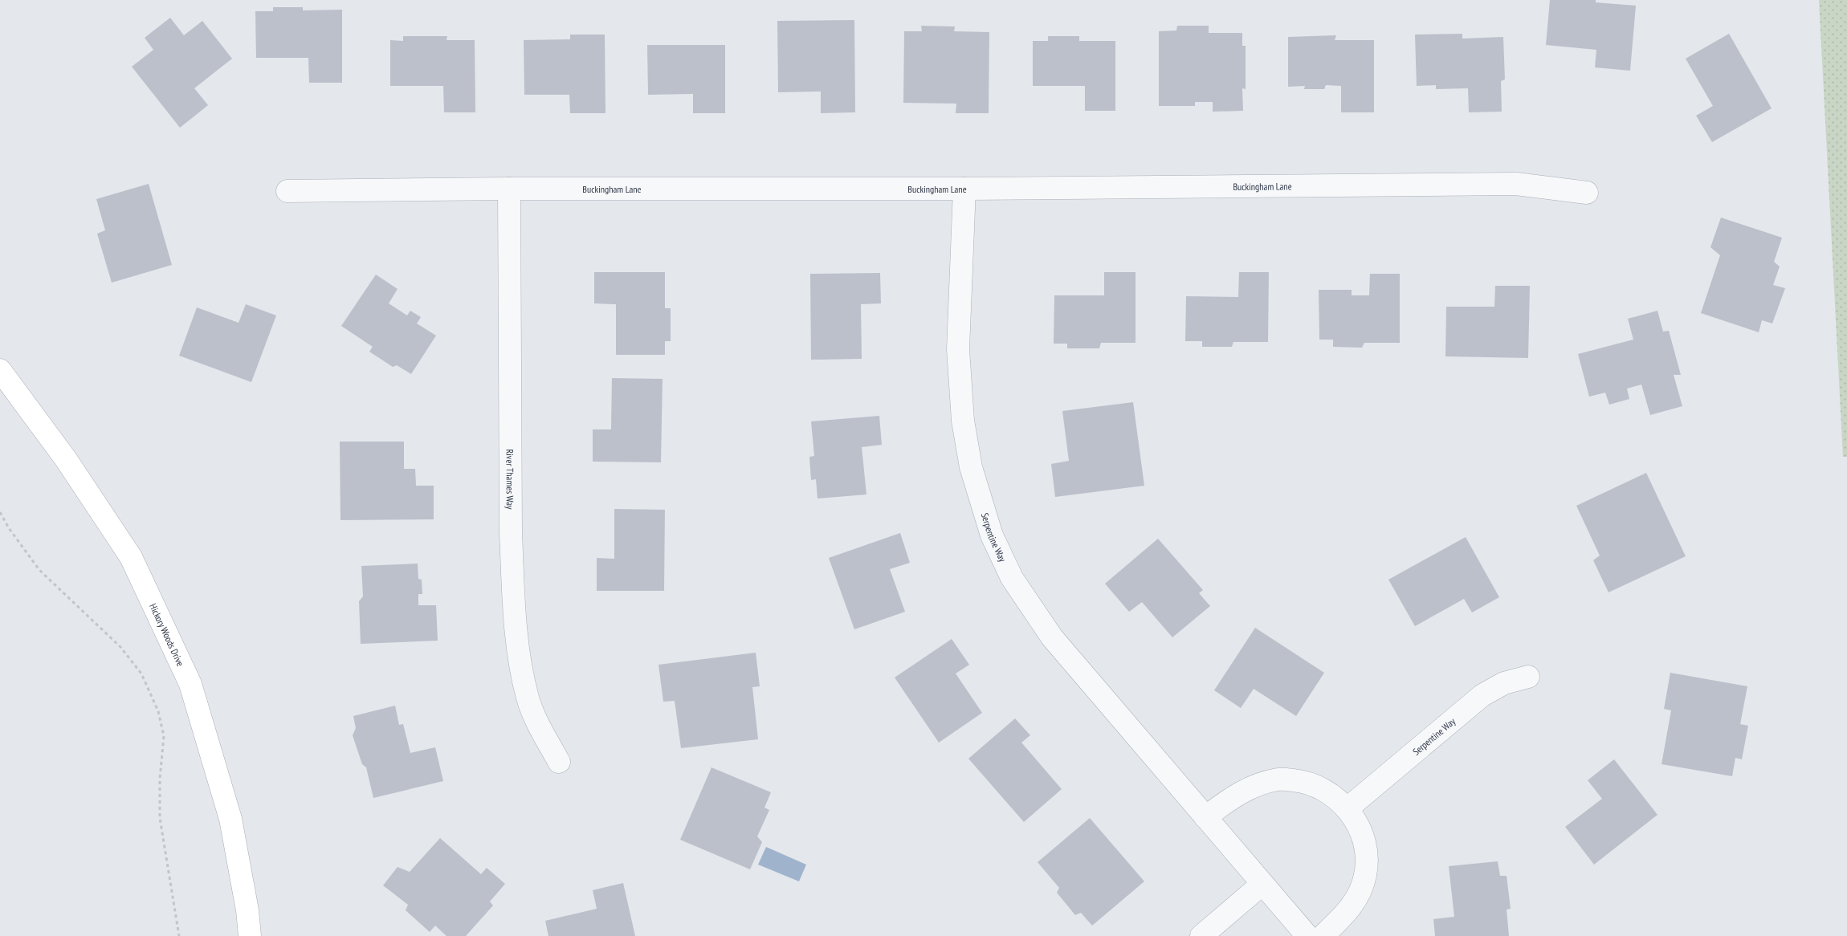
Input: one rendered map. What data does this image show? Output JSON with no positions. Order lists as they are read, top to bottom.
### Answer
{
  "streets": {
    "street": [
      "Buckingham Lane",
      "River Thames Way",
      "Serpentine Way",
      "Hickory Woods Drive"
    ]
  },
  "crossings": [
    ["Buckingham Lane", "River Thames Way"],
    ["Buckingham Lane", "Serpentine Way"]
  ]
}
